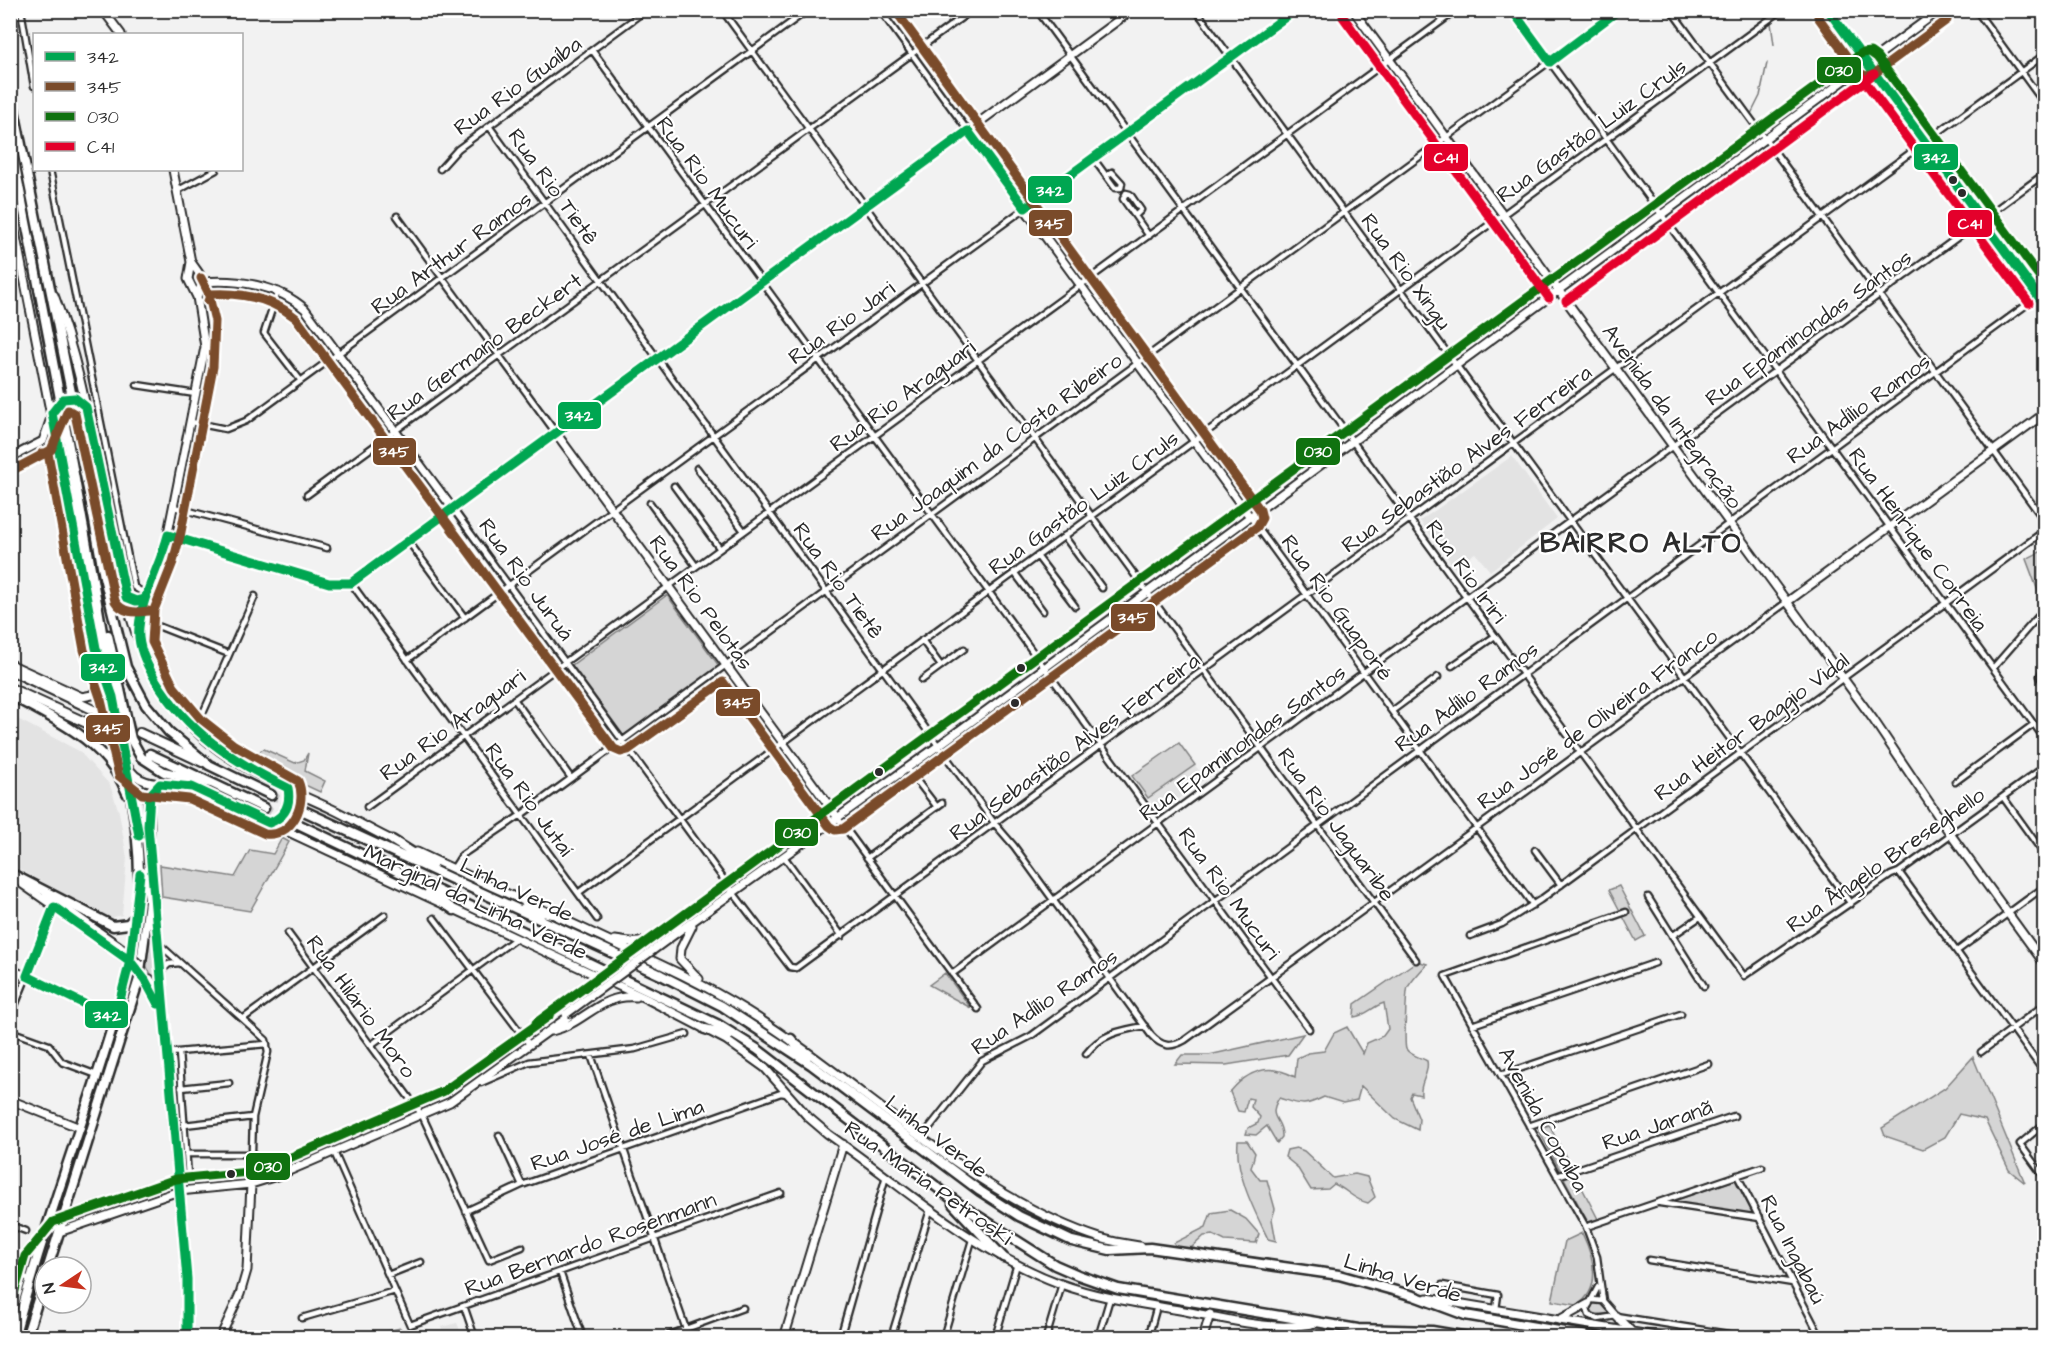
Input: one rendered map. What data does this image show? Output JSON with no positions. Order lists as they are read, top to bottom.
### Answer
{
  "streets": {
    "highway": ["Linha Verde"],
    "main road": [
      "Avenida da Integração",
      "Rua Rio Juruá",
      "Rua Rio Pelotas",
      "Rua Rio Guaporé",
      "Rua José de Oliveira Franco",
      "Marginal da Linha Verde",
      "Rua Maria Petroski"
    ],
    "street": [
      "Rua Rio Guaíba",
      "Rua Gastão Luiz Cruls",
      "Rua Rio Mucuri",
      "Rua Rio Tietê",
      "Rua Arthur Ramos",
      "Rua Rio Xingu",
      "Rua Rio Jari",
      "Rua Epaminondas Santos",
      "Rua Germano Beckert",
      "Rua Rio Araguari",
      "Rua Adílio Ramos",
      "Rua Joaquim da Costa Ribeiro",
      "Rua Sebastião Alves Ferreira",
      "Rua Henrique Correia",
      "Rua Rio Iriri",
      "Rua Heitor Baggio Vidal",
      "Rua Rio Jutaí",
      "Rua Rio Jaguaribe",
      "Rua Ângelo Breseghello",
      "Rua Hilário Moro",
      "Avenida Copaíba",
      "Rua Jaranã",
      "Rua José de Lima",
      "Rua Bernardo Rosenmann",
      "Rua Ingabaú"
    ]
  },
  "crossings": [
    ["Rua Rio Guaíba", "Rua Rio Mucuri"],
    ["Rua Rio Guaíba", "Rua Rio Tietê"],
    ["Rua Gastão Luiz Cruls", "Rua Rio Mucuri"],
    ["Rua Gastão Luiz Cruls", "Rua Rio Tietê"],
    ["Rua Gastão Luiz Cruls", "Rua Rio Xingu"],
    ["Rua Gastão Luiz Cruls", "Avenida da Integração"],
    ["Rua Gastão Luiz Cruls", "Rua Henrique Correia"],
    ["Rua Gastão Luiz Cruls", "Rua Rio Iriri"],
    ["Rua Gastão Luiz Cruls", "Rua Rio Juruá"],
    ["Rua Gastão Luiz Cruls", "Rua Rio Pelotas"],
    ["Rua Gastão Luiz Cruls", "Rua Rio Guaporé"],
    ["Rua Gastão Luiz Cruls", "Rua Rio Jutaí"],
    ["Rua Gastão Luiz Cruls", "Rua Rio Jaguaribe"],
    ["Rua Rio Mucuri", "Rua Arthur Ramos"],
    ["Rua Rio Mucuri", "Rua Rio Jari"],
    ["Rua Rio Mucuri", "Rua Epaminondas Santos"],
    ["Rua Rio Mucuri", "Rua Germano Beckert"],
    ["Rua Rio Mucuri", "Rua Rio Araguari"],
    ["Rua Rio Mucuri", "Rua Adílio Ramos"],
    ["Rua Rio Mucuri", "Rua Joaquim da Costa Ribeiro"],
    ["Rua Rio Mucuri", "Rua Sebastião Alves Ferreira"],
    ["Rua Rio Mucuri", "Rua José de Oliveira Franco"],
    ["Rua Rio Tietê", "Rua Arthur Ramos"],
    ["Rua Rio Tietê", "Rua Rio Jari"],
    ["Rua Rio Tietê", "Rua Epaminondas Santos"],
    ["Rua Rio Tietê", "Rua Germano Beckert"],
    ["Rua Rio Tietê", "Rua Rio Araguari"],
    ["Rua Rio Tietê", "Rua Adílio Ramos"],
    ["Rua Rio Tietê", "Rua Joaquim da Costa Ribeiro"],
    ["Rua Rio Tietê", "Rua Sebastião Alves Ferreira"],
    ["Rua Rio Tietê", "Rua José de Oliveira Franco"],
    ["Rua Arthur Ramos", "Rua Rio Juruá"],
    ["Rua Arthur Ramos", "Rua Rio Pelotas"],
    ["Rua Arthur Ramos", "Rua Rio Jaguaribe"],
    ["Rua Rio Xingu", "Rua Rio Jari"],
    ["Rua Rio Xingu", "Rua Epaminondas Santos"],
    ["Rua Rio Xingu", "Rua Rio Araguari"],
    ["Rua Rio Xingu", "Rua Adílio Ramos"],
    ["Rua Rio Xingu", "Rua Joaquim da Costa Ribeiro"],
    ["Rua Rio Xingu", "Rua Sebastião Alves Ferreira"],
    ["Rua Rio Xingu", "Rua José de Oliveira Franco"],
    ["Rua Rio Xingu", "Rua Heitor Baggio Vidal"],
    ["Rua Rio Xingu", "Rua Ângelo Breseghello"],
    ["Rua Rio Jari", "Rua Rio Iriri"],
    ["Rua Rio Jari", "Rua Rio Juruá"],
    ["Rua Rio Jari", "Rua Rio Pelotas"],
    ["Rua Rio Jari", "Rua Rio Guaporé"],
    ["Rua Rio Jari", "Rua Rio Jutaí"],
    ["Rua Rio Jari", "Rua Rio Jaguaribe"],
    ["Rua Epaminondas Santos", "Avenida da Integração"],
    ["Rua Epaminondas Santos", "Rua Henrique Correia"],
    ["Rua Epaminondas Santos", "Rua Rio Iriri"],
    ["Rua Epaminondas Santos", "Rua Rio Pelotas"],
    ["Rua Epaminondas Santos", "Rua Rio Guaporé"],
    ["Rua Epaminondas Santos", "Rua Rio Jaguaribe"],
    ["Rua Germano Beckert", "Rua Rio Juruá"],
    ["Rua Germano Beckert", "Rua Rio Pelotas"],
    ["Rua Germano Beckert", "Rua Rio Guaporé"],
    ["Rua Germano Beckert", "Rua Rio Jaguaribe"],
    ["Rua Rio Araguari", "Avenida da Integração"],
    ["Rua Rio Araguari", "Rua Rio Iriri"],
    ["Rua Rio Araguari", "Rua Rio Juruá"],
    ["Rua Rio Araguari", "Rua Rio Pelotas"],
    ["Rua Rio Araguari", "Rua Rio Guaporé"],
    ["Rua Rio Araguari", "Rua Rio Jutaí"],
    ["Rua Rio Araguari", "Rua Rio Jaguaribe"],
    ["Rua Adílio Ramos", "Avenida da Integração"],
    ["Rua Adílio Ramos", "Rua Henrique Correia"],
    ["Rua Adílio Ramos", "Rua Rio Iriri"],
    ["Rua Adílio Ramos", "Rua Rio Guaporé"],
    ["Rua Adílio Ramos", "Rua Rio Jaguaribe"],
    ["Rua Adílio Ramos", "Marginal da Linha Verde"],
    ["Avenida da Integração", "Rua Joaquim da Costa Ribeiro"],
    ["Avenida da Integração", "Rua Sebastião Alves Ferreira"],
    ["Avenida da Integração", "Rua José de Oliveira Franco"],
    ["Avenida da Integração", "Rua Heitor Baggio Vidal"],
    ["Avenida da Integração", "Rua Ângelo Breseghello"],
    ["Rua Joaquim da Costa Ribeiro", "Rua Henrique Correia"],
    ["Rua Joaquim da Costa Ribeiro", "Rua Rio Iriri"],
    ["Rua Joaquim da Costa Ribeiro", "Rua Rio Juruá"],
    ["Rua Joaquim da Costa Ribeiro", "Rua Rio Pelotas"],
    ["Rua Joaquim da Costa Ribeiro", "Rua Rio Guaporé"],
    ["Rua Joaquim da Costa Ribeiro", "Rua Rio Jutaí"],
    ["Rua Joaquim da Costa Ribeiro", "Rua Rio Jaguaribe"],
    ["Rua Joaquim da Costa Ribeiro", "Marginal da Linha Verde"],
    ["Rua Sebastião Alves Ferreira", "Rua Henrique Correia"],
    ["Rua Sebastião Alves Ferreira", "Rua Rio Iriri"],
    ["Rua Sebastião Alves Ferreira", "Rua Rio Juruá"],
    ["Rua Sebastião Alves Ferreira", "Rua Rio Pelotas"],
    ["Rua Sebastião Alves Ferreira", "Rua Rio Guaporé"],
    ["Rua Sebastião Alves Ferreira", "Rua Rio Jaguaribe"],
    ["Rua Henrique Correia", "Rua José de Oliveira Franco"],
    ["Rua Henrique Correia", "Rua Heitor Baggio Vidal"],
    ["Rua Rio Iriri", "Rua José de Oliveira Franco"],
    ["Rua Rio Iriri", "Rua Heitor Baggio Vidal"],
    ["Rua Rio Iriri", "Rua Ângelo Breseghello"],
    ["Rua Rio Guaporé", "Rua José de Oliveira Franco"],
    ["Rua Rio Guaporé", "Rua Heitor Baggio Vidal"],
    ["Rua José de Oliveira Franco", "Rua Rio Jaguaribe"],
    ["Linha Verde", "Marginal da Linha Verde"],
    ["Linha Verde", "Rua Maria Petroski"],
    ["Marginal da Linha Verde", "Rua Maria Petroski"],
    ["Rua Hilário Moro", "Rua José de Lima"],
    ["Avenida Copaíba", "Rua Jaranã"],
    ["Rua José de Lima", "Rua Maria Petroski"]
  ],
  "districts": ["BAIRRO ALTO"],
  "lines": [
    "transit line 342",
    "transit line 345",
    "transit line C41",
    "transit line 030"
  ],
  "legend": [
    "342",
    "345",
    "030",
    "C41"
  ],
  "north": "left"
}
